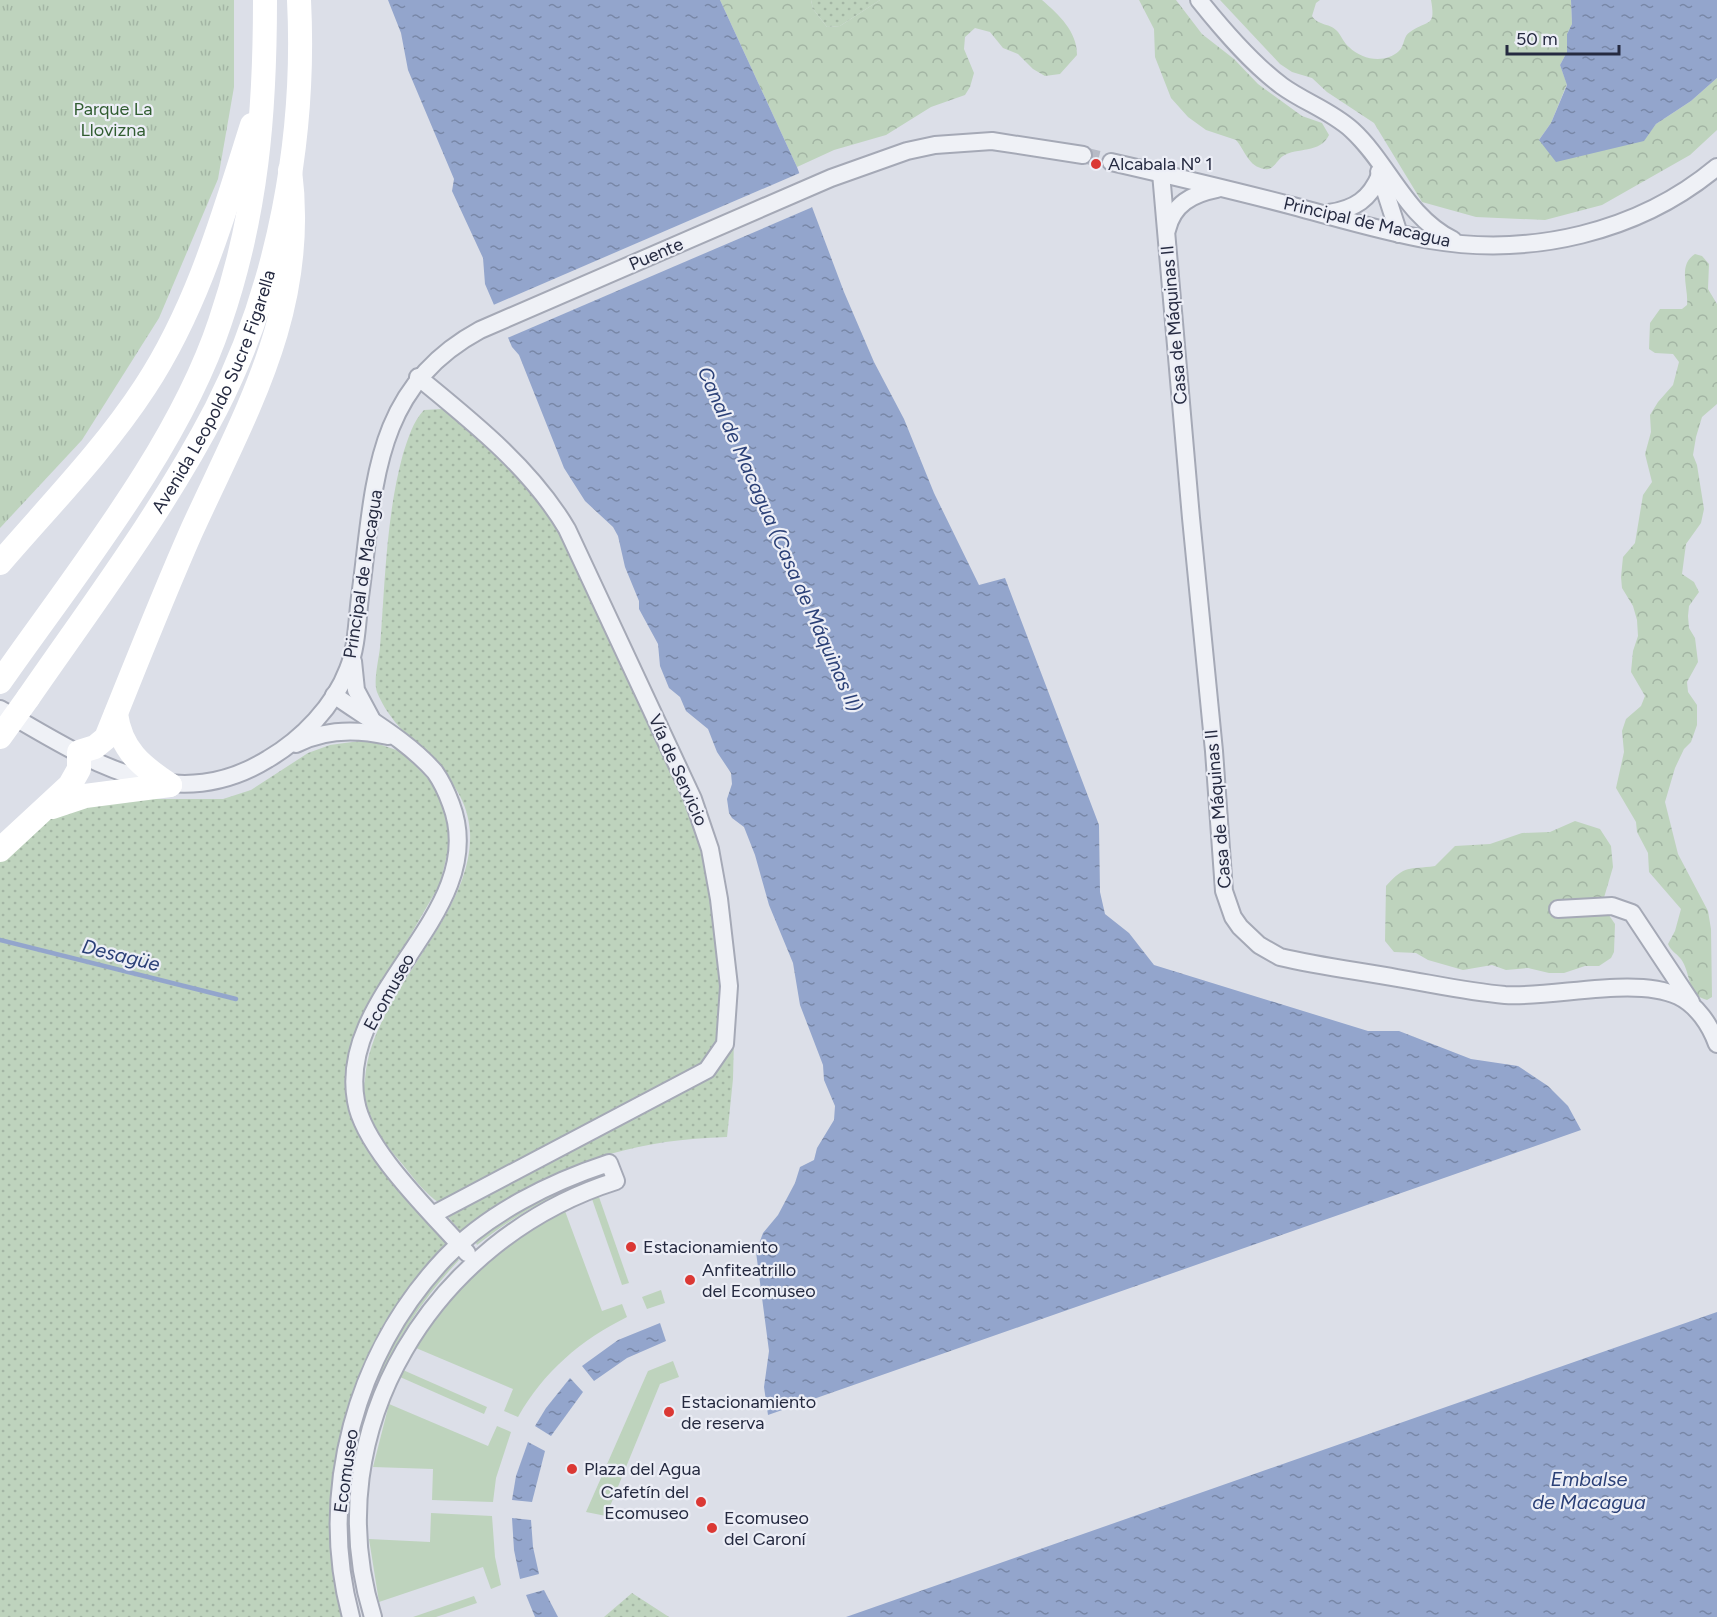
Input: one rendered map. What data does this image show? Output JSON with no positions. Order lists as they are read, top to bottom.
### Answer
{
  "streets": {
    "main road": ["Avenida Leopoldo Sucre Figarella"],
    "street": [
      "Principal de Macagua",
      "Puente",
      "Casa de Máquinas II",
      "Vía de Servicio",
      "Ecomuseo"
    ]
  },
  "crossings": [
    ["Principal de Macagua", "Puente"],
    ["Principal de Macagua", "Casa de Máquinas II"],
    ["Principal de Macagua", "Vía de Servicio"],
    ["Principal de Macagua", "Ecomuseo"],
    ["Vía de Servicio", "Ecomuseo"]
  ],
  "water": ["Canal de Macagua (Casa de Máquinas II)", "Desagüe", "Embalse de Macagua"],
  "parks": ["Parque La Llovizna"],
  "places": [
    "Alcabala Nº 1",
    "Estacionamiento",
    "Anfiteatrillo del Ecomuseo",
    "Estacionamiento de reserva",
    "Plaza del Agua",
    "Cafetín del Ecomuseo",
    "Ecomuseo del Caroní"
  ],
  "scale_bar": "50 m"
}
